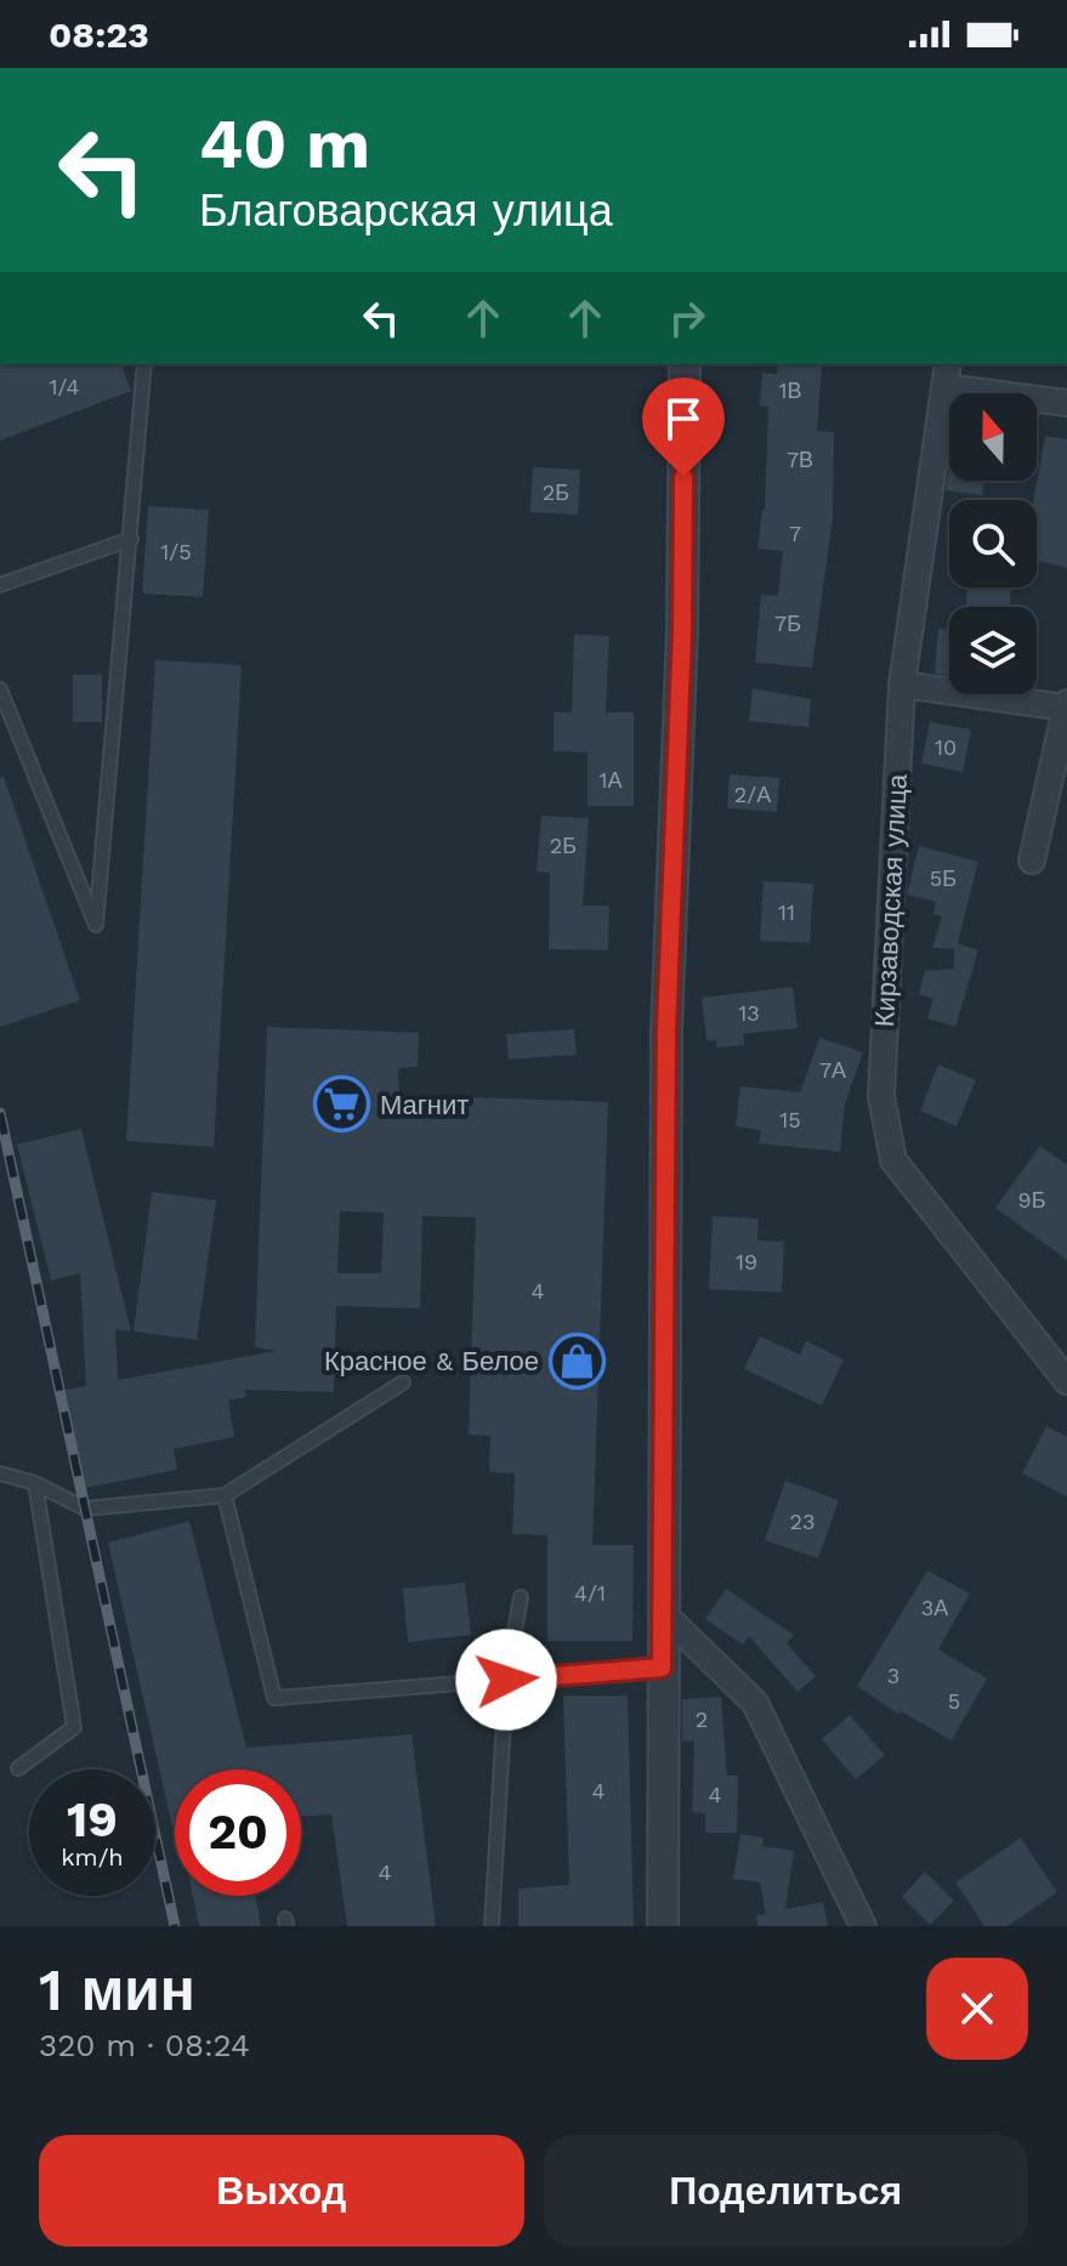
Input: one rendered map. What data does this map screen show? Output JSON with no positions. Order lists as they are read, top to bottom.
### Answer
{
  "streets": {
    "street": ["Кирзаводская улица"]
  },
  "places": {
    "supermarket": ["Магнит"],
    "shop": ["Красное & Белое"]
  },
  "house_numbers": [
    "1/4",
    "1В",
    "7В",
    "2Б",
    "7",
    "1/5",
    "7Б",
    "10",
    "1А",
    "2/А",
    "2Б",
    "5Б",
    "11",
    "13",
    "7А",
    "15",
    "9Б",
    "19",
    "4",
    "23",
    "4/1",
    "3А",
    "3",
    "5",
    "2",
    "4",
    "4",
    "4"
  ],
  "north": "top",
  "page": {
    "status": "08:23",
    "turn": ["40 m", "Благоварская улица"],
    "speed": "19 km/h",
    "limit": "20",
    "heading": ["1 мин", "320 m · 08:24"],
    "buttons": ["Выход", "Поделиться"]
  }
}
